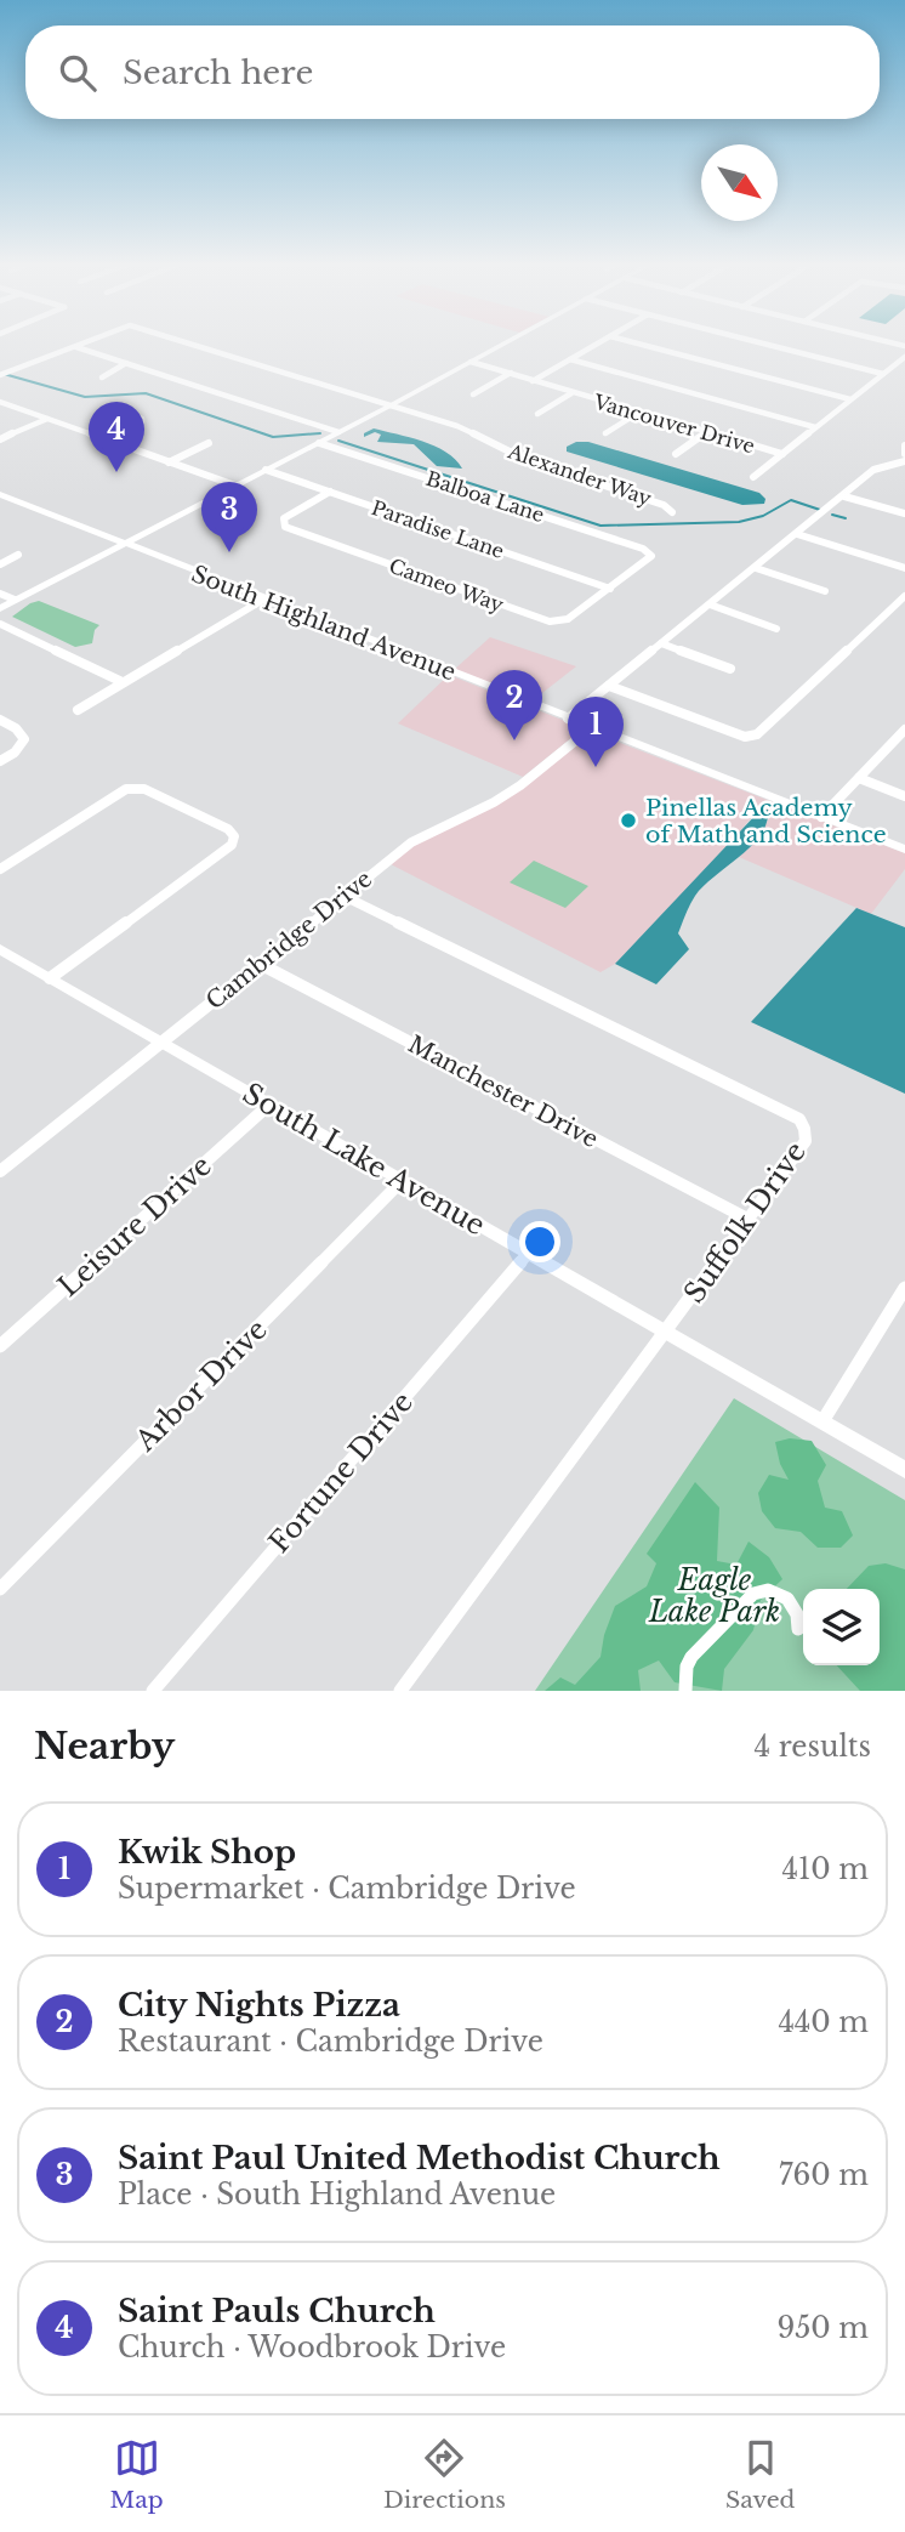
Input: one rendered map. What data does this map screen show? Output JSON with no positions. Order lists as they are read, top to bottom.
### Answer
{
  "streets": {
    "street": [
      "Vancouver Drive",
      "Alexander Way",
      "Balboa Lane",
      "Paradise Lane",
      "Cameo Way",
      "South Highland Avenue",
      "Cambridge Drive",
      "Manchester Drive",
      "South Lake Avenue",
      "Suffolk Drive",
      "Leisure Drive",
      "Arbor Drive",
      "Fortune Drive"
    ]
  },
  "crossings": [
    ["Balboa Lane", "Cameo Way"],
    ["Paradise Lane", "Cameo Way"],
    ["South Highland Avenue", "Cambridge Drive"],
    ["Cambridge Drive", "Manchester Drive"],
    ["Cambridge Drive", "South Lake Avenue"],
    ["Cambridge Drive", "Suffolk Drive"],
    ["Manchester Drive", "Suffolk Drive"],
    ["South Lake Avenue", "Suffolk Drive"],
    ["South Lake Avenue", "Leisure Drive"],
    ["South Lake Avenue", "Arbor Drive"],
    ["South Lake Avenue", "Fortune Drive"]
  ],
  "parks": ["Eagle Lake Park"],
  "places": ["Pinellas Academy of Math and Science"],
  "north": "bottom right",
  "page": {
    "search": "Search here",
    "pins": [
      "4",
      "3",
      "2",
      "1"
    ],
    "heading": ["Nearby", "4 results"],
    "list": [
      {
        "mark": "1",
        "name": "Kwik Shop",
        "note": "Supermarket · Cambridge Drive",
        "value": "410 m"
      },
      {
        "mark": "2",
        "name": "City Nights Pizza",
        "note": "Restaurant · Cambridge Drive",
        "value": "440 m"
      },
      {
        "mark": "3",
        "name": "Saint Paul United Methodist Church",
        "note": "Place · South Highland Avenue",
        "value": "760 m"
      },
      {
        "mark": "4",
        "name": "Saint Pauls Church",
        "note": "Church · Woodbrook Drive",
        "value": "950 m"
      }
    ],
    "nav": ["Map", "Directions", "Saved"]
  }
}
